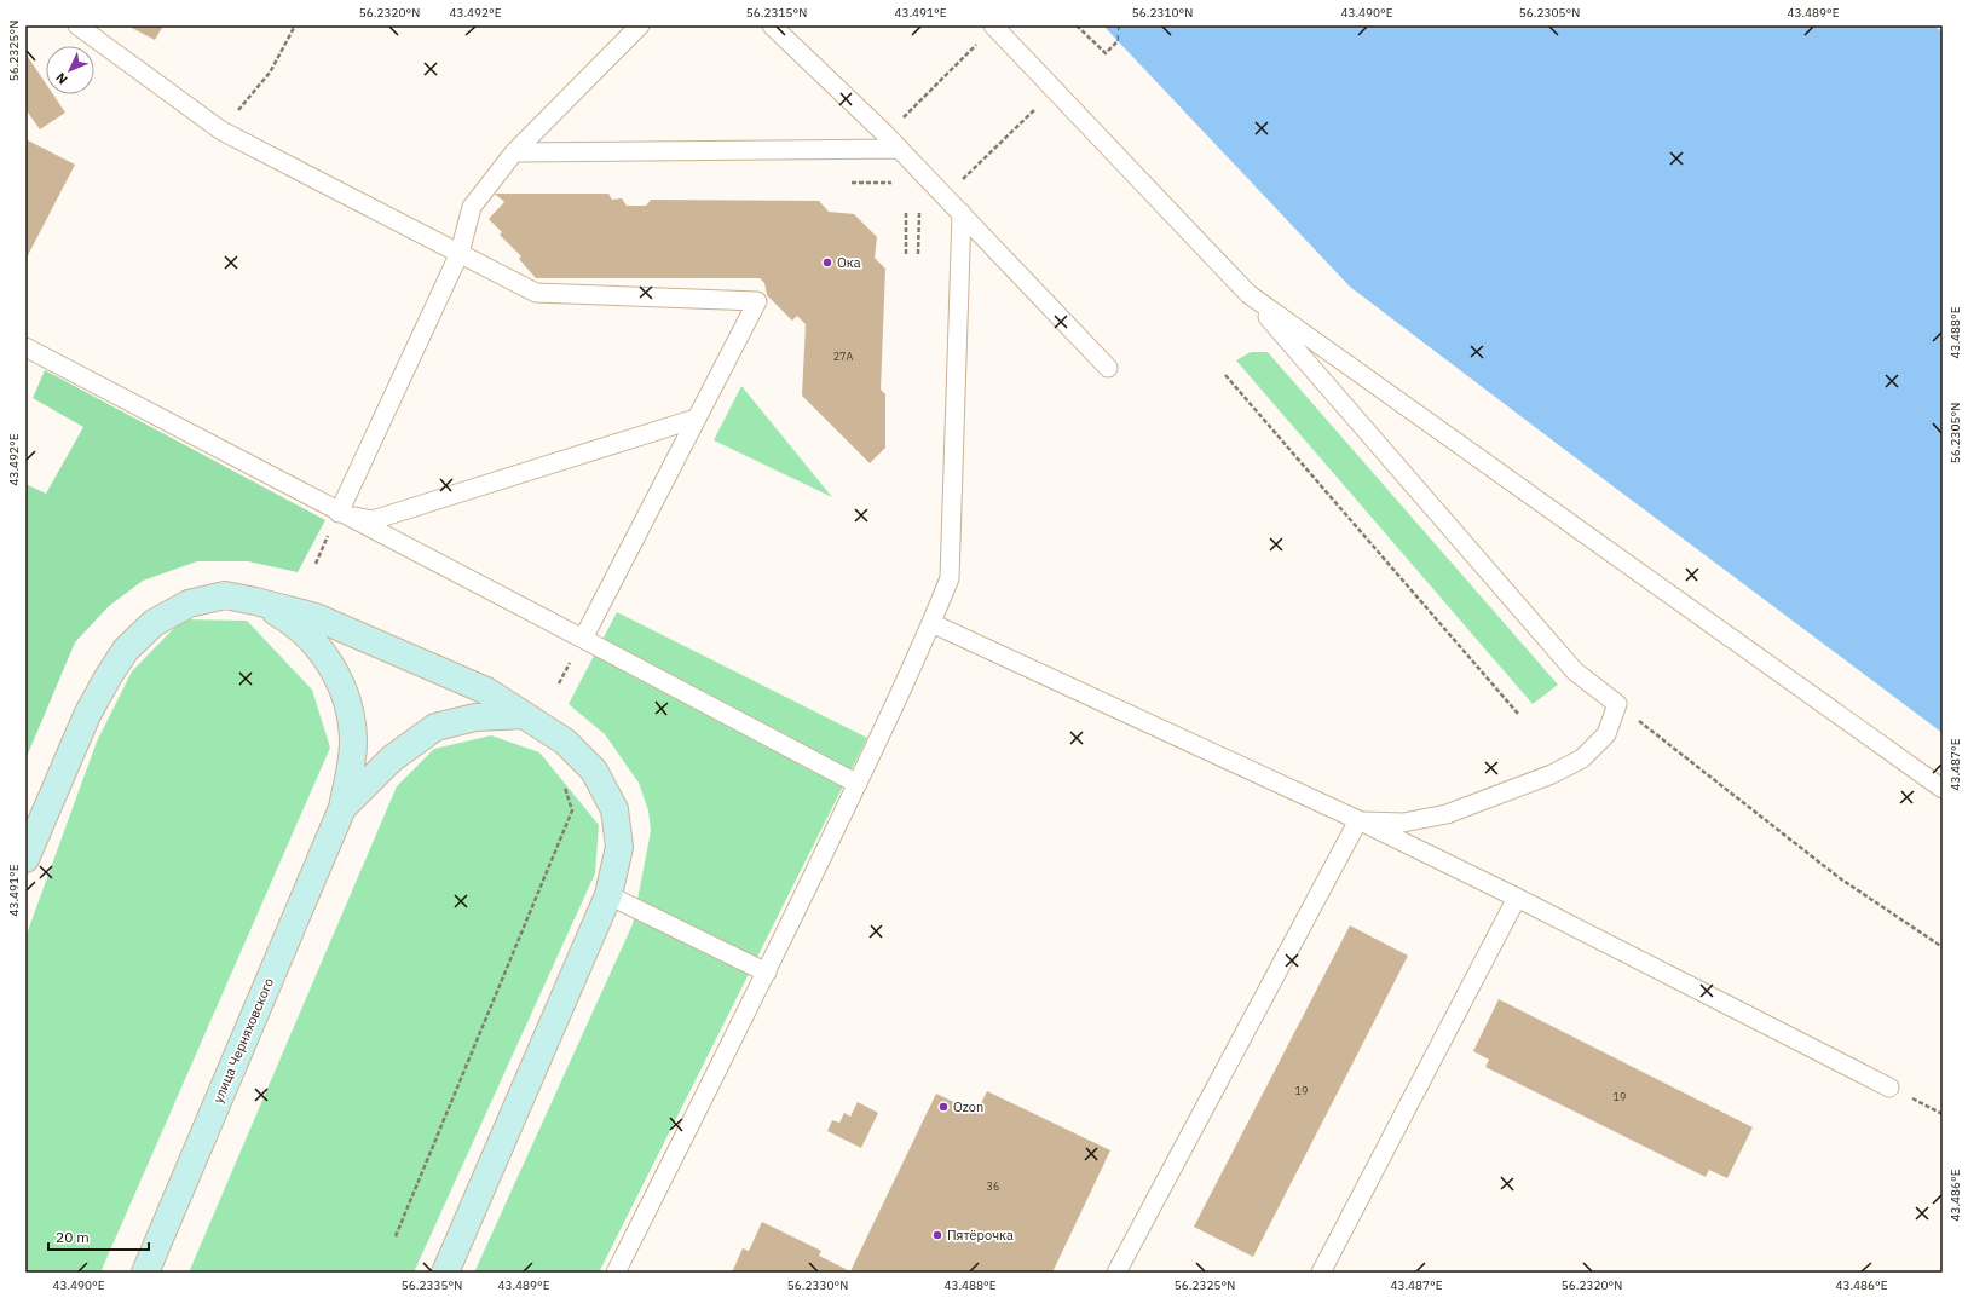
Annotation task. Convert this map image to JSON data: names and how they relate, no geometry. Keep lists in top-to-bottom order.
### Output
{
  "streets": {
    "street": ["улица Черняховского"]
  },
  "places": ["Ока", "Ozon", "Пятёрочка"],
  "house_numbers": [
    "27А",
    "19",
    "19",
    "36"
  ],
  "scale_bar": "20 m",
  "north": "bottom left",
  "coordinates": [
    "56.2320°N",
    "43.492°E",
    "56.2315°N",
    "43.491°E",
    "56.2310°N",
    "43.490°E",
    "56.2305°N",
    "43.489°E",
    "56.2325°N",
    "43.488°E",
    "43.487°E",
    "43.486°E",
    "56.2335°N",
    "56.2330°N"
  ]
}
